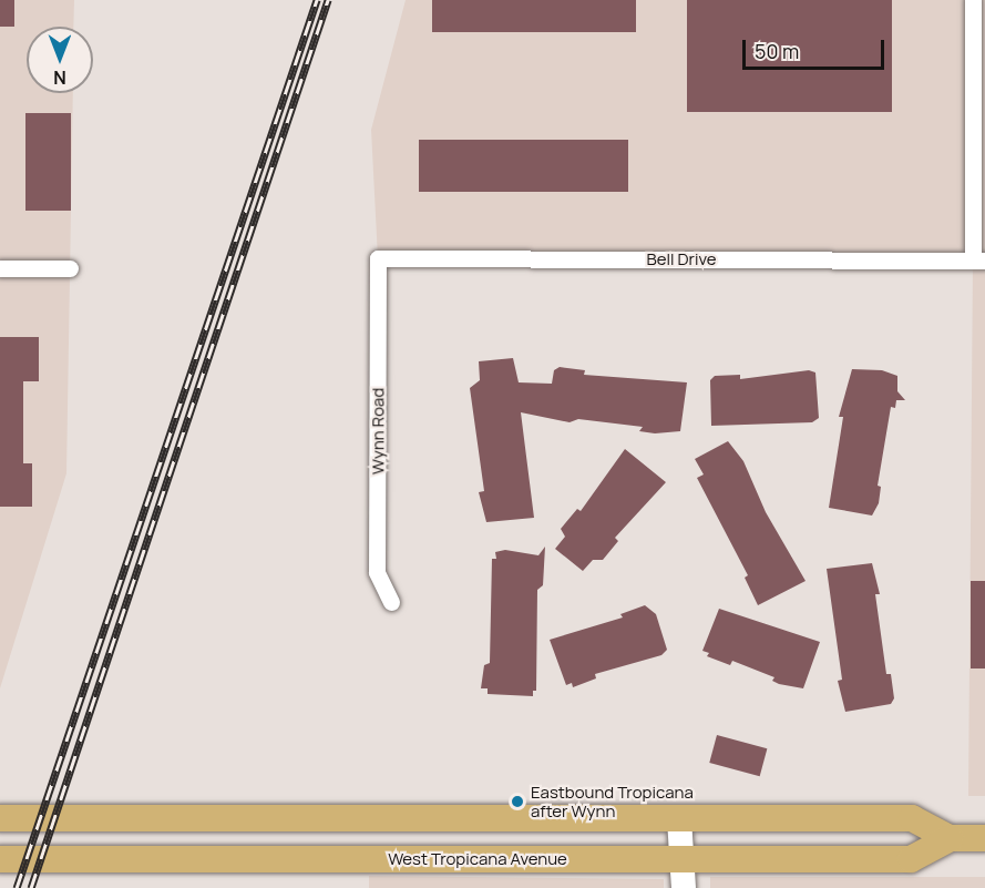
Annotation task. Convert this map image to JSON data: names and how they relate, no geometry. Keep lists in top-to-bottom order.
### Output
{
  "streets": {
    "main road": ["West Tropicana Avenue"],
    "street": ["Bell Drive", "Wynn Road"]
  },
  "crossings": [
    ["Bell Drive", "Wynn Road"]
  ],
  "places": ["Eastbound Tropicana after Wynn"],
  "scale_bar": "50 m",
  "north": "bottom"
}
